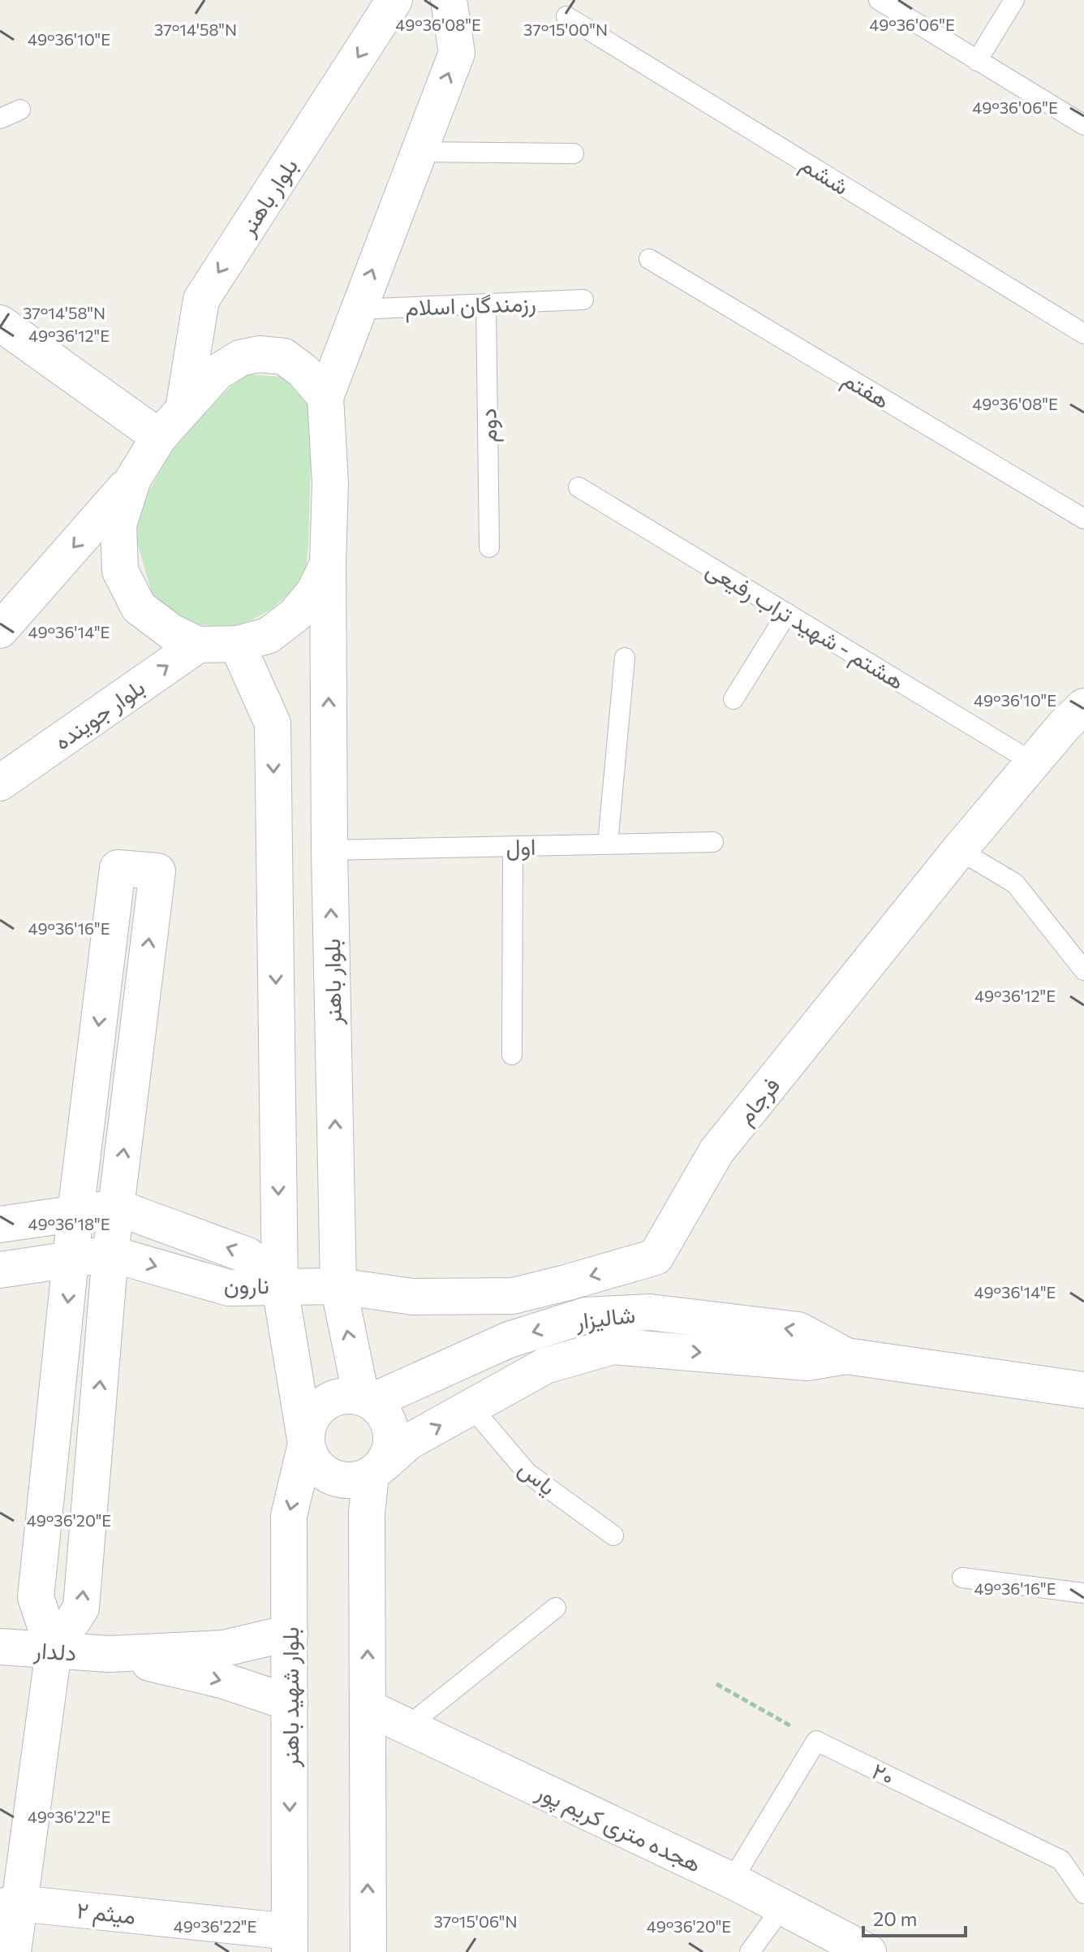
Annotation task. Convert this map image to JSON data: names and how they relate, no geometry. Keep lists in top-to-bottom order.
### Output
{
  "streets": {
    "street": [
      "بلوار باهنر",
      "بلوار جوینده",
      "فرجام",
      "نارون",
      "شالیزار",
      "دلدار",
      "بلوار شهید باهنر",
      "هجده متری کریم پور",
      "میثم ۲"
    ],
    "lane": [
      "ششم",
      "رزمندگان اسلام",
      "هفتم",
      "دوم",
      "هشتم - شهید تراب رفیعی",
      "اول",
      "یاس",
      "۲۰"
    ]
  },
  "crossings": [
    ["بلوار باهنر", "اول"],
    ["بلوار باهنر", "شالیزار"],
    ["بلوار باهنر", "بلوار شهید باهنر"],
    ["رزمندگان اسلام", "دوم"],
    ["هشتم - شهید تراب رفیعی", "فرجام"],
    ["شالیزار", "یاس"],
    ["شالیزار", "بلوار شهید باهنر"],
    ["بلوار شهید باهنر", "میثم ۲"]
  ],
  "scale_bar": "20 m",
  "coordinates": [
    "49°36'08\"E",
    "49°36'06\"E",
    "37°14'58\"N",
    "37°15'00\"N",
    "49°36'10\"E",
    "49°36'12\"E",
    "49°36'14\"E",
    "49°36'16\"E",
    "49°36'18\"E",
    "49°36'20\"E",
    "49°36'22\"E",
    "37°15'06\"N"
  ]
}
